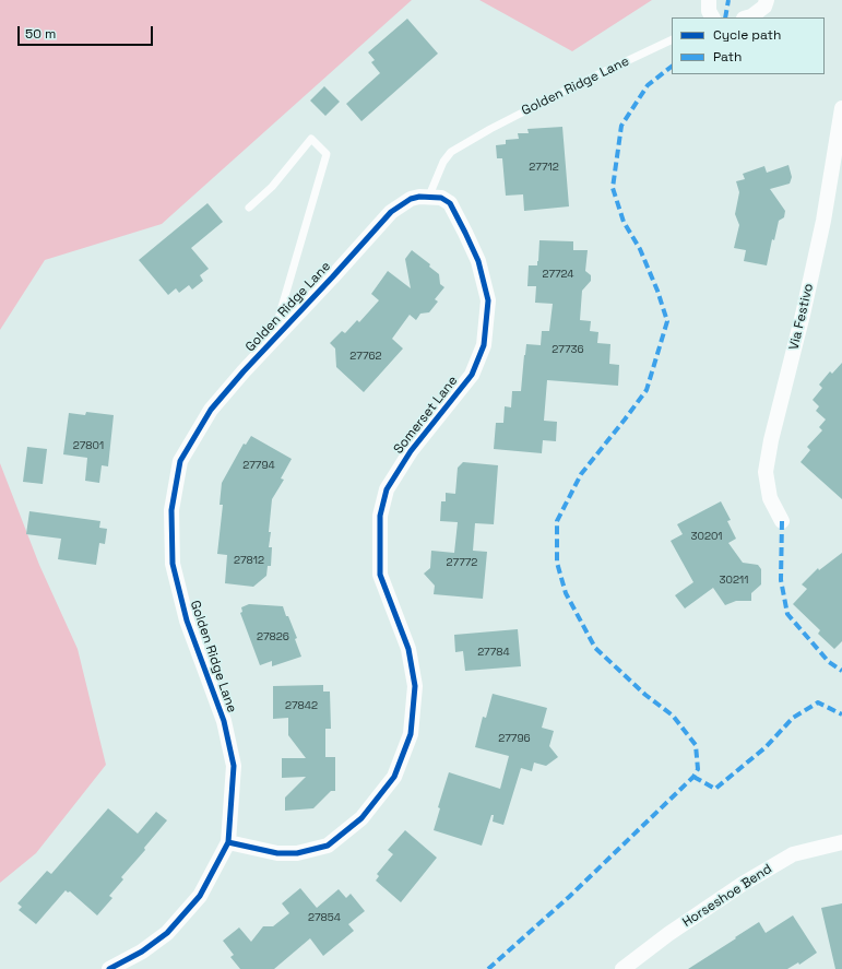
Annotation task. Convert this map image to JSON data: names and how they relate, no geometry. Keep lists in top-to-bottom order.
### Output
{
  "streets": {
    "street": [
      "Golden Ridge Lane",
      "Via Festivo",
      "Somerset Lane",
      "Horseshoe Bend"
    ]
  },
  "crossings": [
    ["Golden Ridge Lane", "Somerset Lane"]
  ],
  "house_numbers": [
    "27712",
    "27724",
    "27736",
    "27762",
    "27801",
    "27794",
    "30201",
    "27812",
    "27772",
    "30211",
    "27826",
    "27784",
    "27842",
    "27796",
    "27854"
  ],
  "legend": ["Cycle path", "Path"],
  "scale_bar": "50 m"
}
